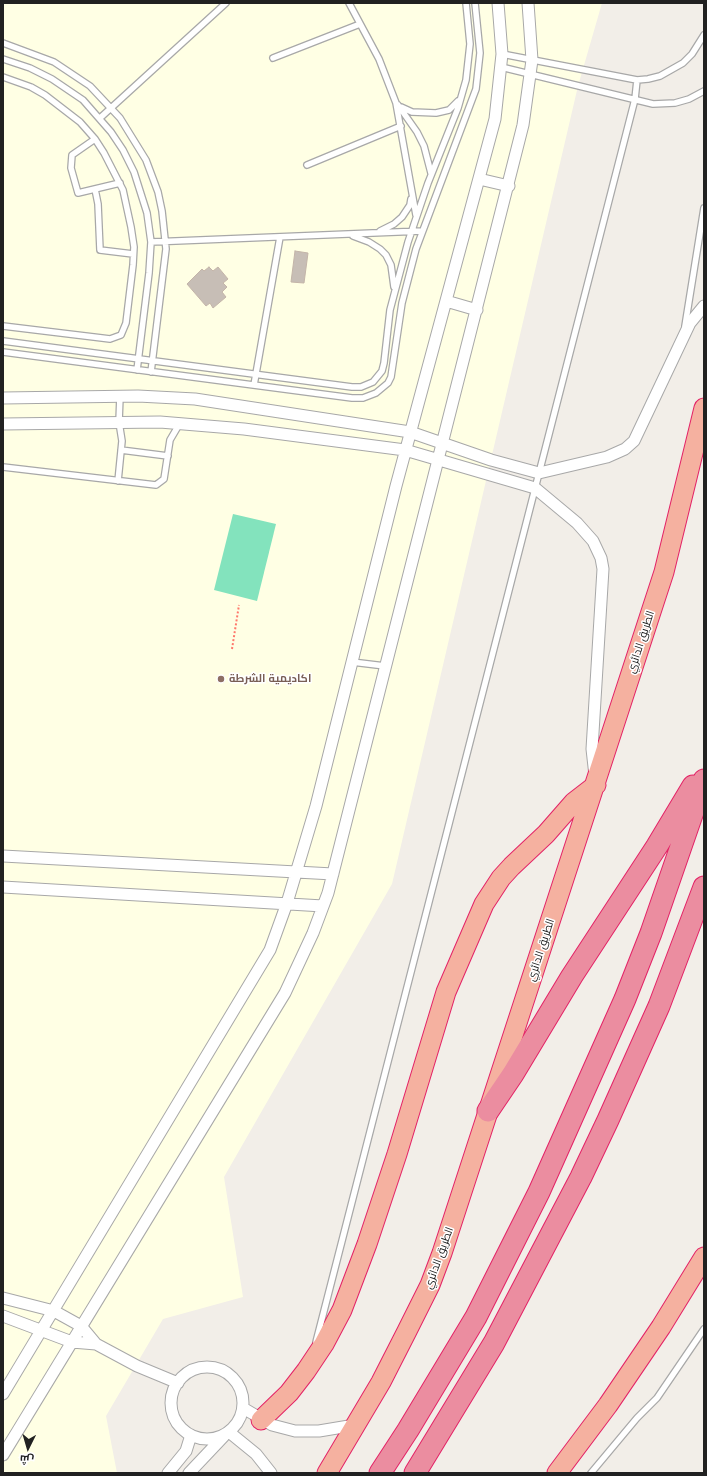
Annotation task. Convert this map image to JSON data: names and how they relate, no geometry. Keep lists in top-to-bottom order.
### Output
{
  "streets": {
    "highway": ["الطريق الدائري"]
  },
  "places": ["اكاديمية الشرطة"],
  "north": "bottom"
}
